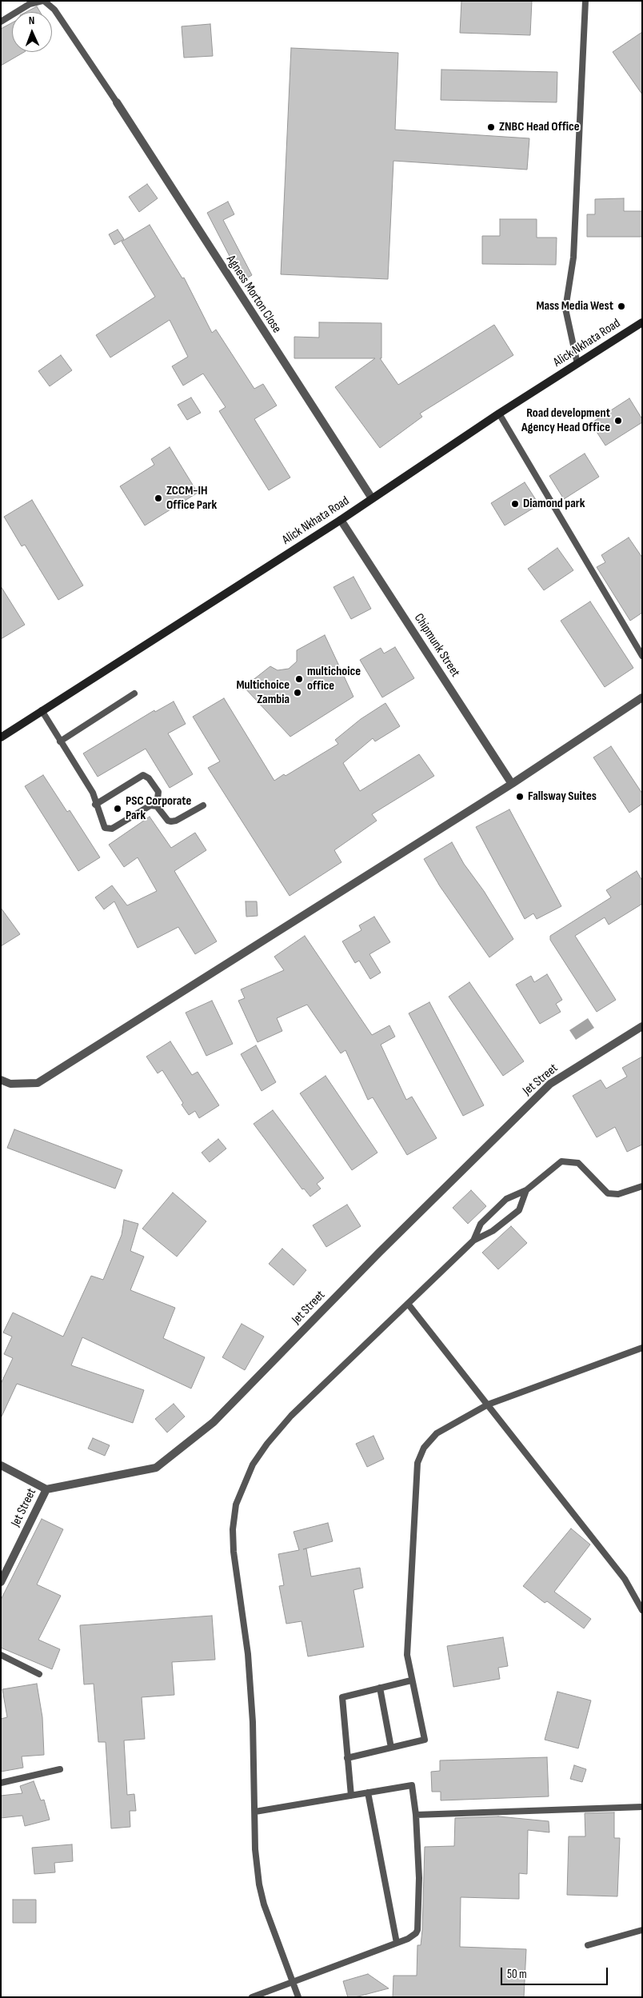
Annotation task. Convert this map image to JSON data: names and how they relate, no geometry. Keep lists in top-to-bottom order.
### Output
{
  "streets": {
    "main road": ["Alick Nkhata Road"],
    "street": ["Agness Morton Close", "Chipmunk Street", "Jet Street"]
  },
  "crossings": [
    ["Agness Morton Close", "Alick Nkhata Road"],
    ["Alick Nkhata Road", "Chipmunk Street"]
  ],
  "places": [
    "ZNBC Head Office",
    "Mass Media West",
    "Road development Agency Head Office",
    "ZCCM-IH Office Park",
    "Diamond park",
    "multichoice office",
    "Multichoice Zambia",
    "Fallsway Suites",
    "PSC Corporate Park"
  ],
  "scale_bar": "50 m",
  "north": "top"
}
